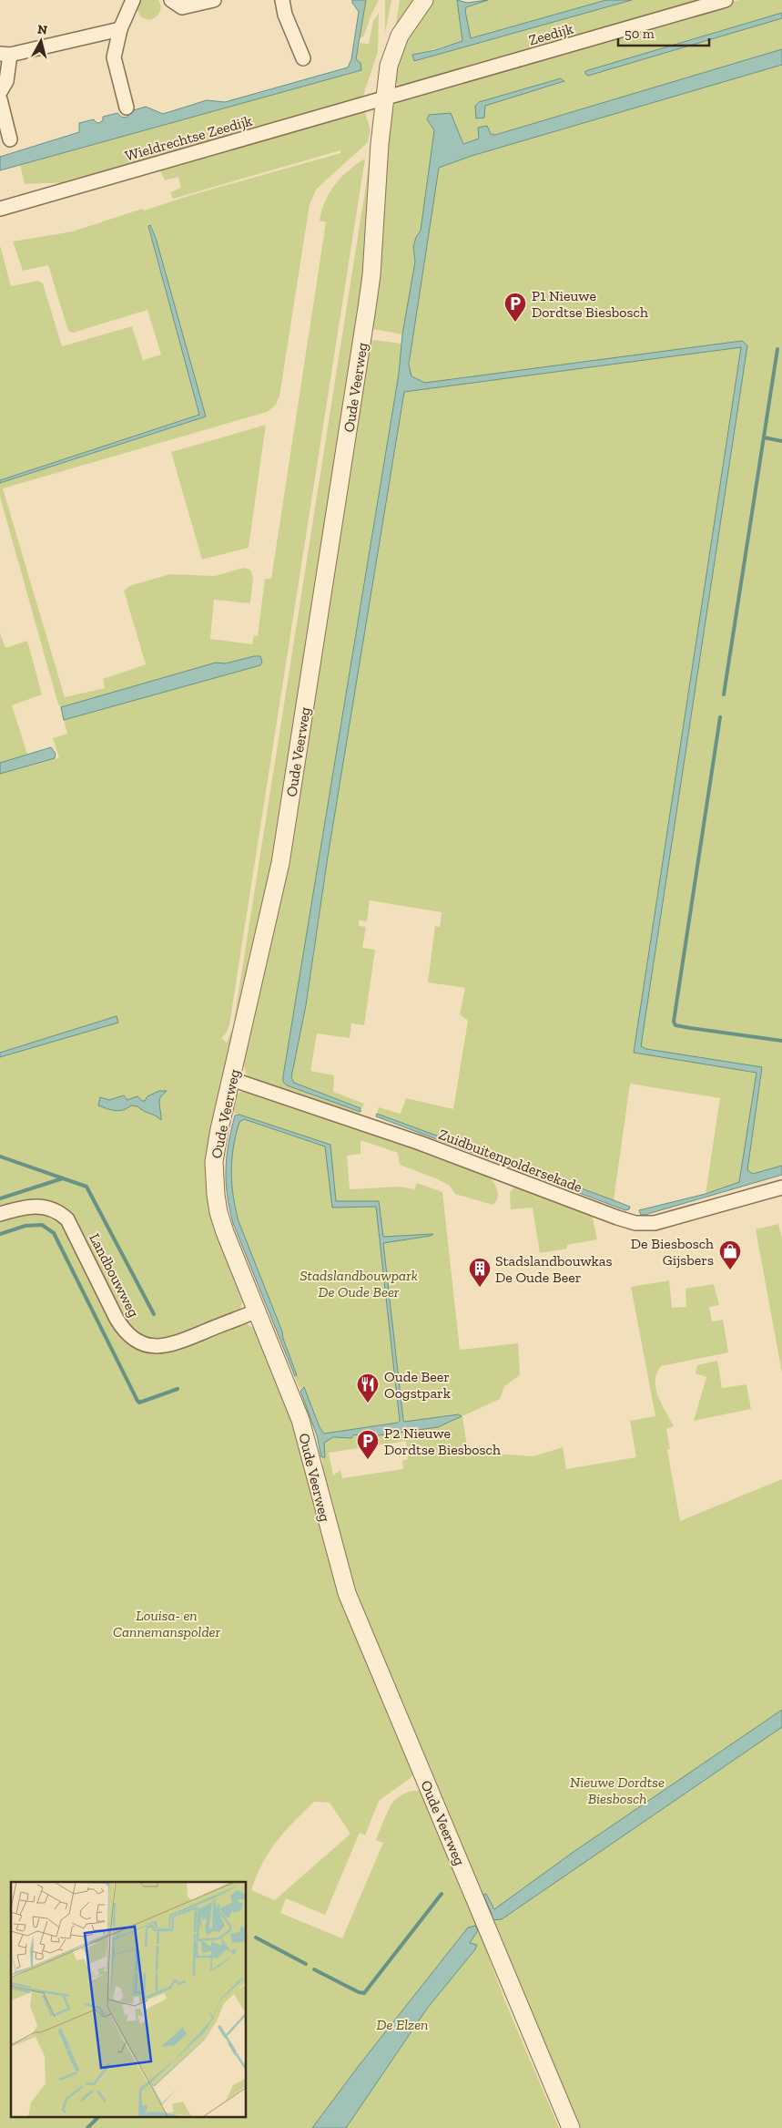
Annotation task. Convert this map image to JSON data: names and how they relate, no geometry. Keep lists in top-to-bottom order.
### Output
{
  "streets": {
    "street": [
      "Zeedijk",
      "Wieldrechtse Zeedijk",
      "Oude Veerweg",
      "Zuidbuitenpoldersekade",
      "Landbouwweg"
    ]
  },
  "crossings": [
    ["Zeedijk", "Wieldrechtse Zeedijk"],
    ["Zeedijk", "Oude Veerweg"],
    ["Wieldrechtse Zeedijk", "Oude Veerweg"],
    ["Oude Veerweg", "Zuidbuitenpoldersekade"],
    ["Oude Veerweg", "Landbouwweg"]
  ],
  "parks": [
    "Stadslandbouwpark De Oude Beer",
    "Louisa- en Cannemanspolder",
    "Nieuwe Dordtse Biesbosch",
    "De Elzen"
  ],
  "places": {
    "parking": ["P1 Nieuwe Dordtse Biesbosch", "P2 Nieuwe Dordtse Biesbosch"],
    "shop": ["De Biesbosch Gijsbers"],
    "building": ["Stadslandbouwkas De Oude Beer"],
    "restaurant": ["Oude Beer Oogstpark"]
  },
  "scale_bar": "50 m",
  "north": "top"
}
